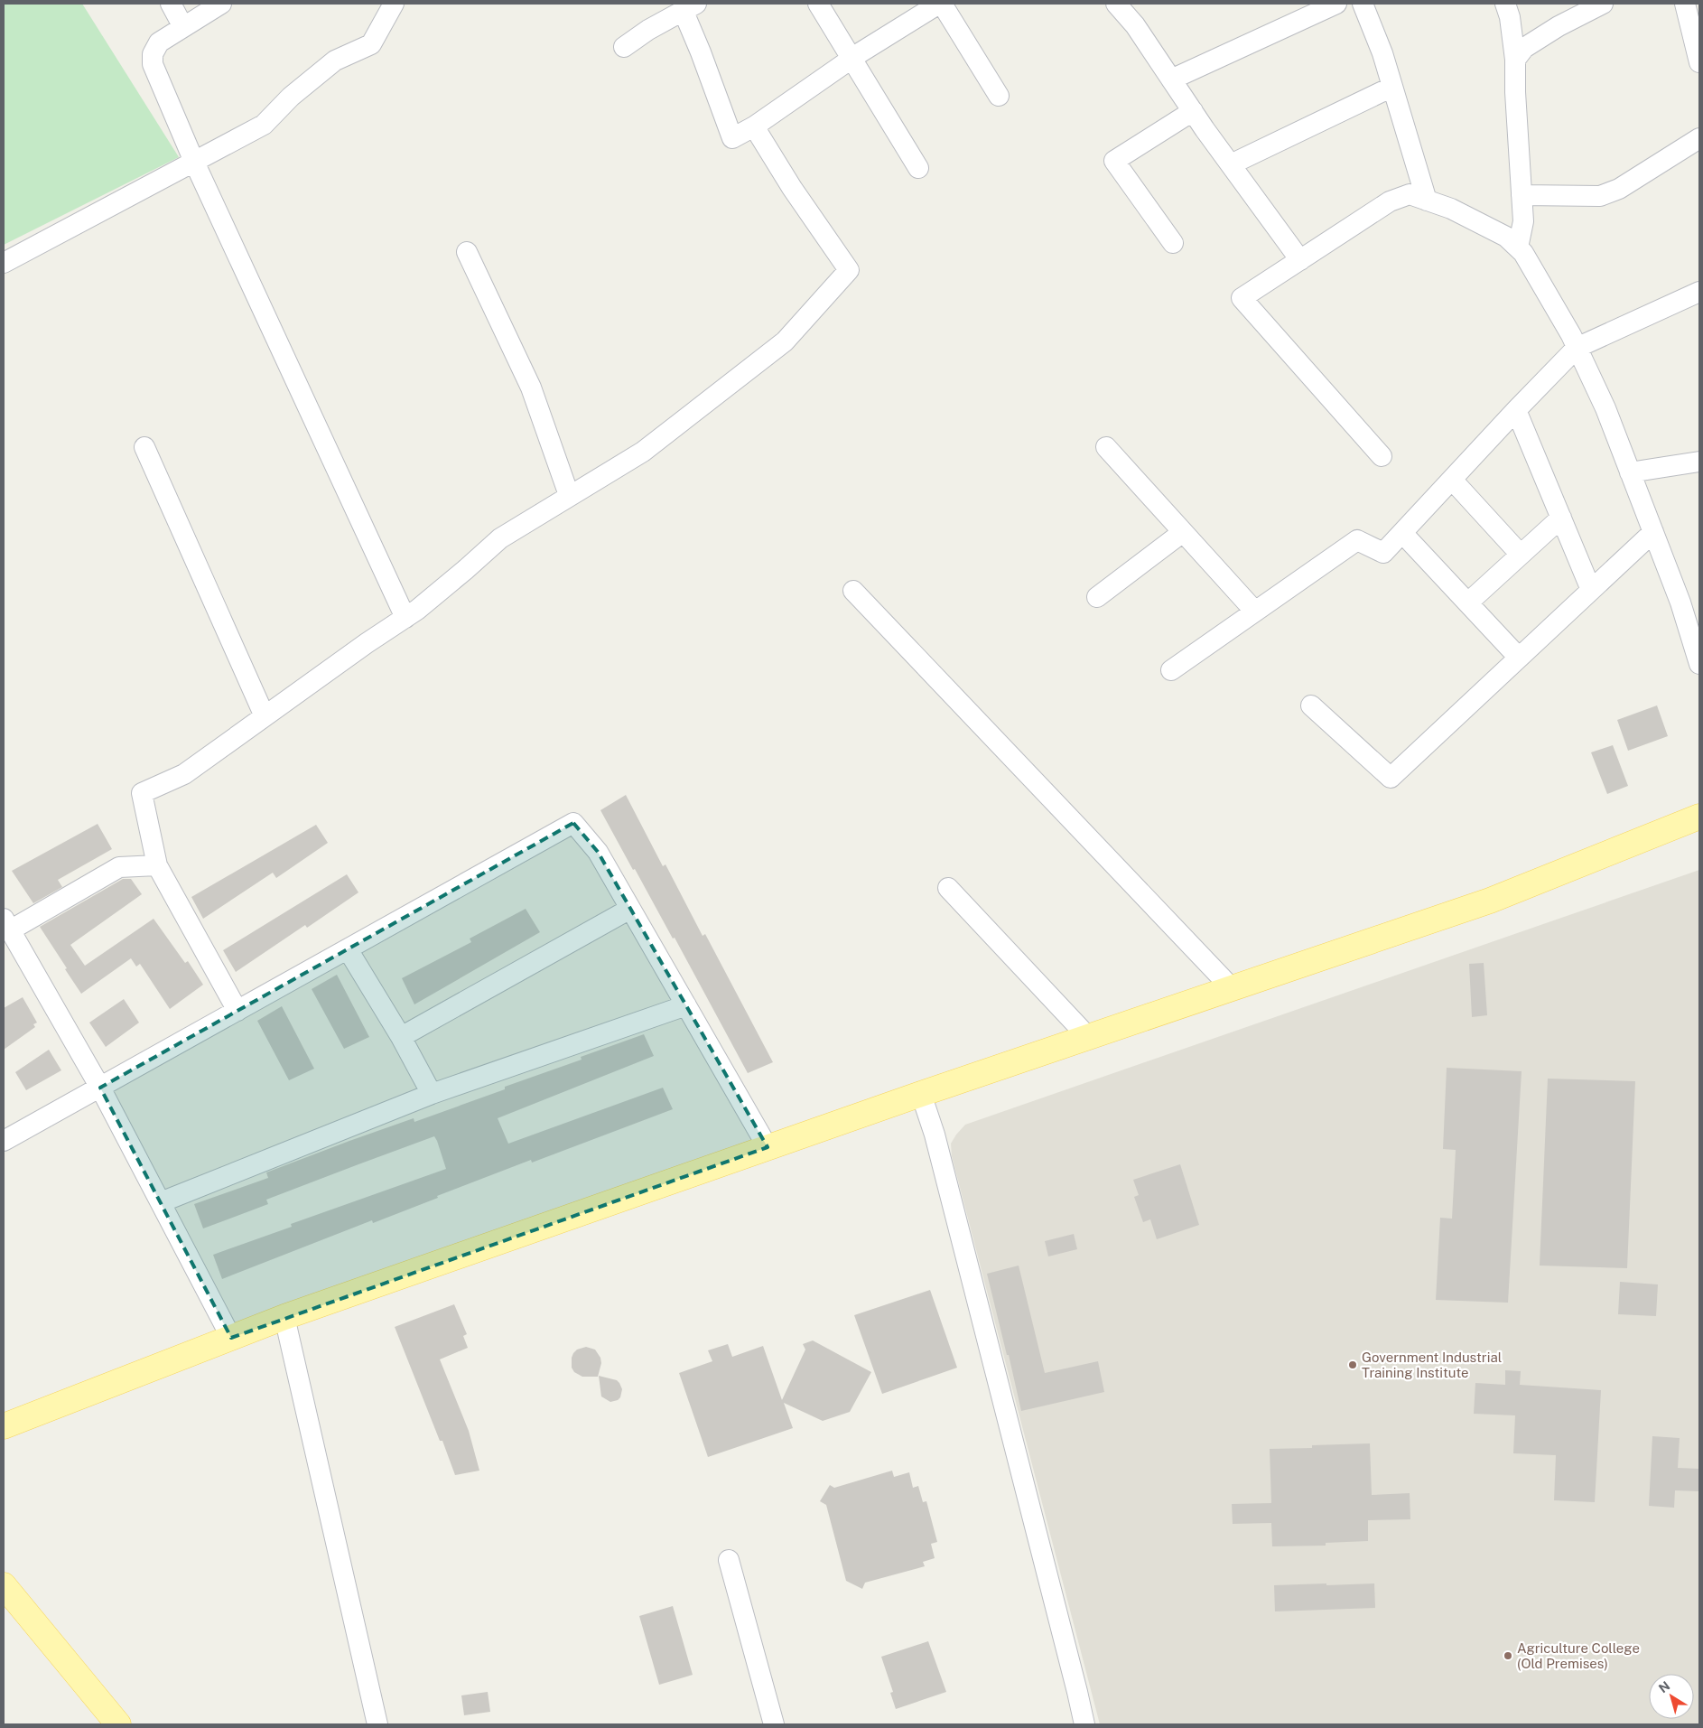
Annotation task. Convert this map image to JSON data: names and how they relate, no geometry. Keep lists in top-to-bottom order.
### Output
{
  "places": ["Government Industrial Training Institute", "Agriculture College (Old Premises)"],
  "north": "top left"
}
